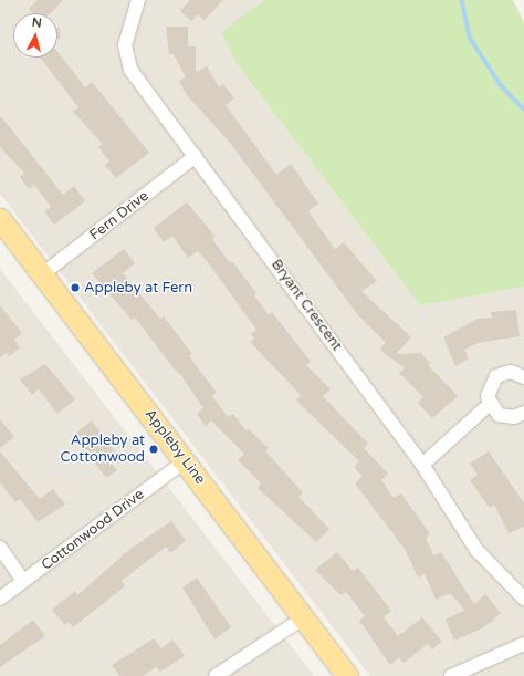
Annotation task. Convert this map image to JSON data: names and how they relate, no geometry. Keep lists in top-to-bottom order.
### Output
{
  "streets": {
    "main road": ["Appleby Line"],
    "street": ["Fern Drive", "Bryant Crescent", "Cottonwood Drive"]
  },
  "crossings": [
    ["Fern Drive", "Bryant Crescent"],
    ["Fern Drive", "Appleby Line"],
    ["Appleby Line", "Cottonwood Drive"]
  ],
  "places": ["Appleby at Fern", "Appleby at Cottonwood"],
  "north": "top"
}
